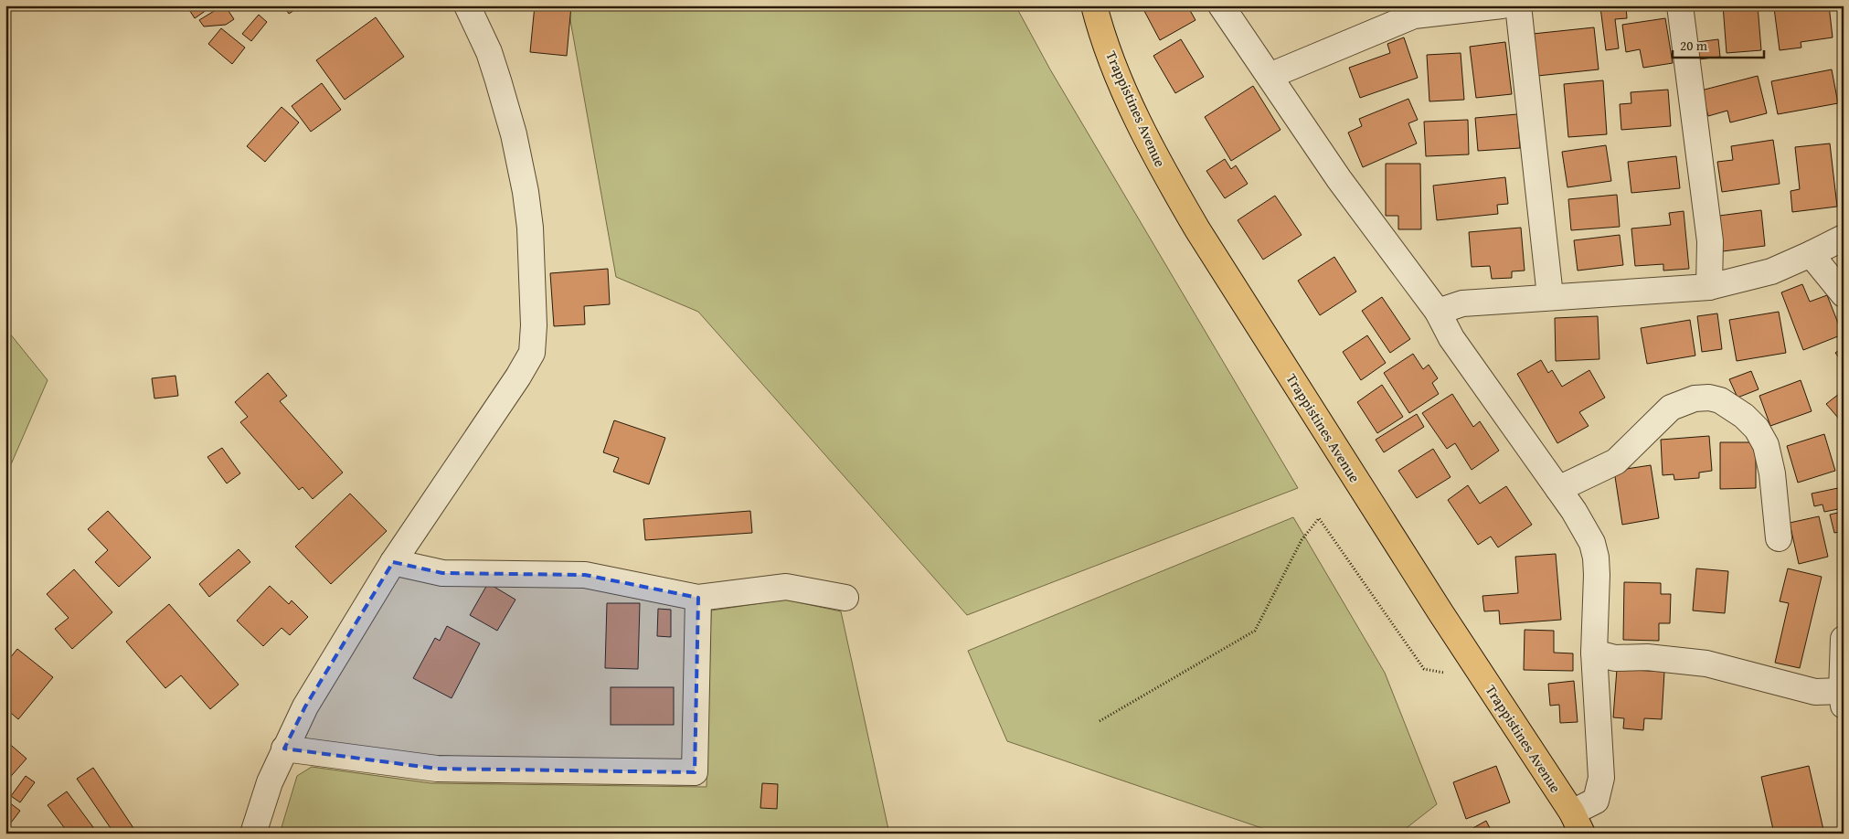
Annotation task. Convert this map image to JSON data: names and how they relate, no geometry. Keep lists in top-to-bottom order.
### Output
{
  "streets": {
    "main road": ["Trappistines Avenue"]
  },
  "scale_bar": "20 m"
}
